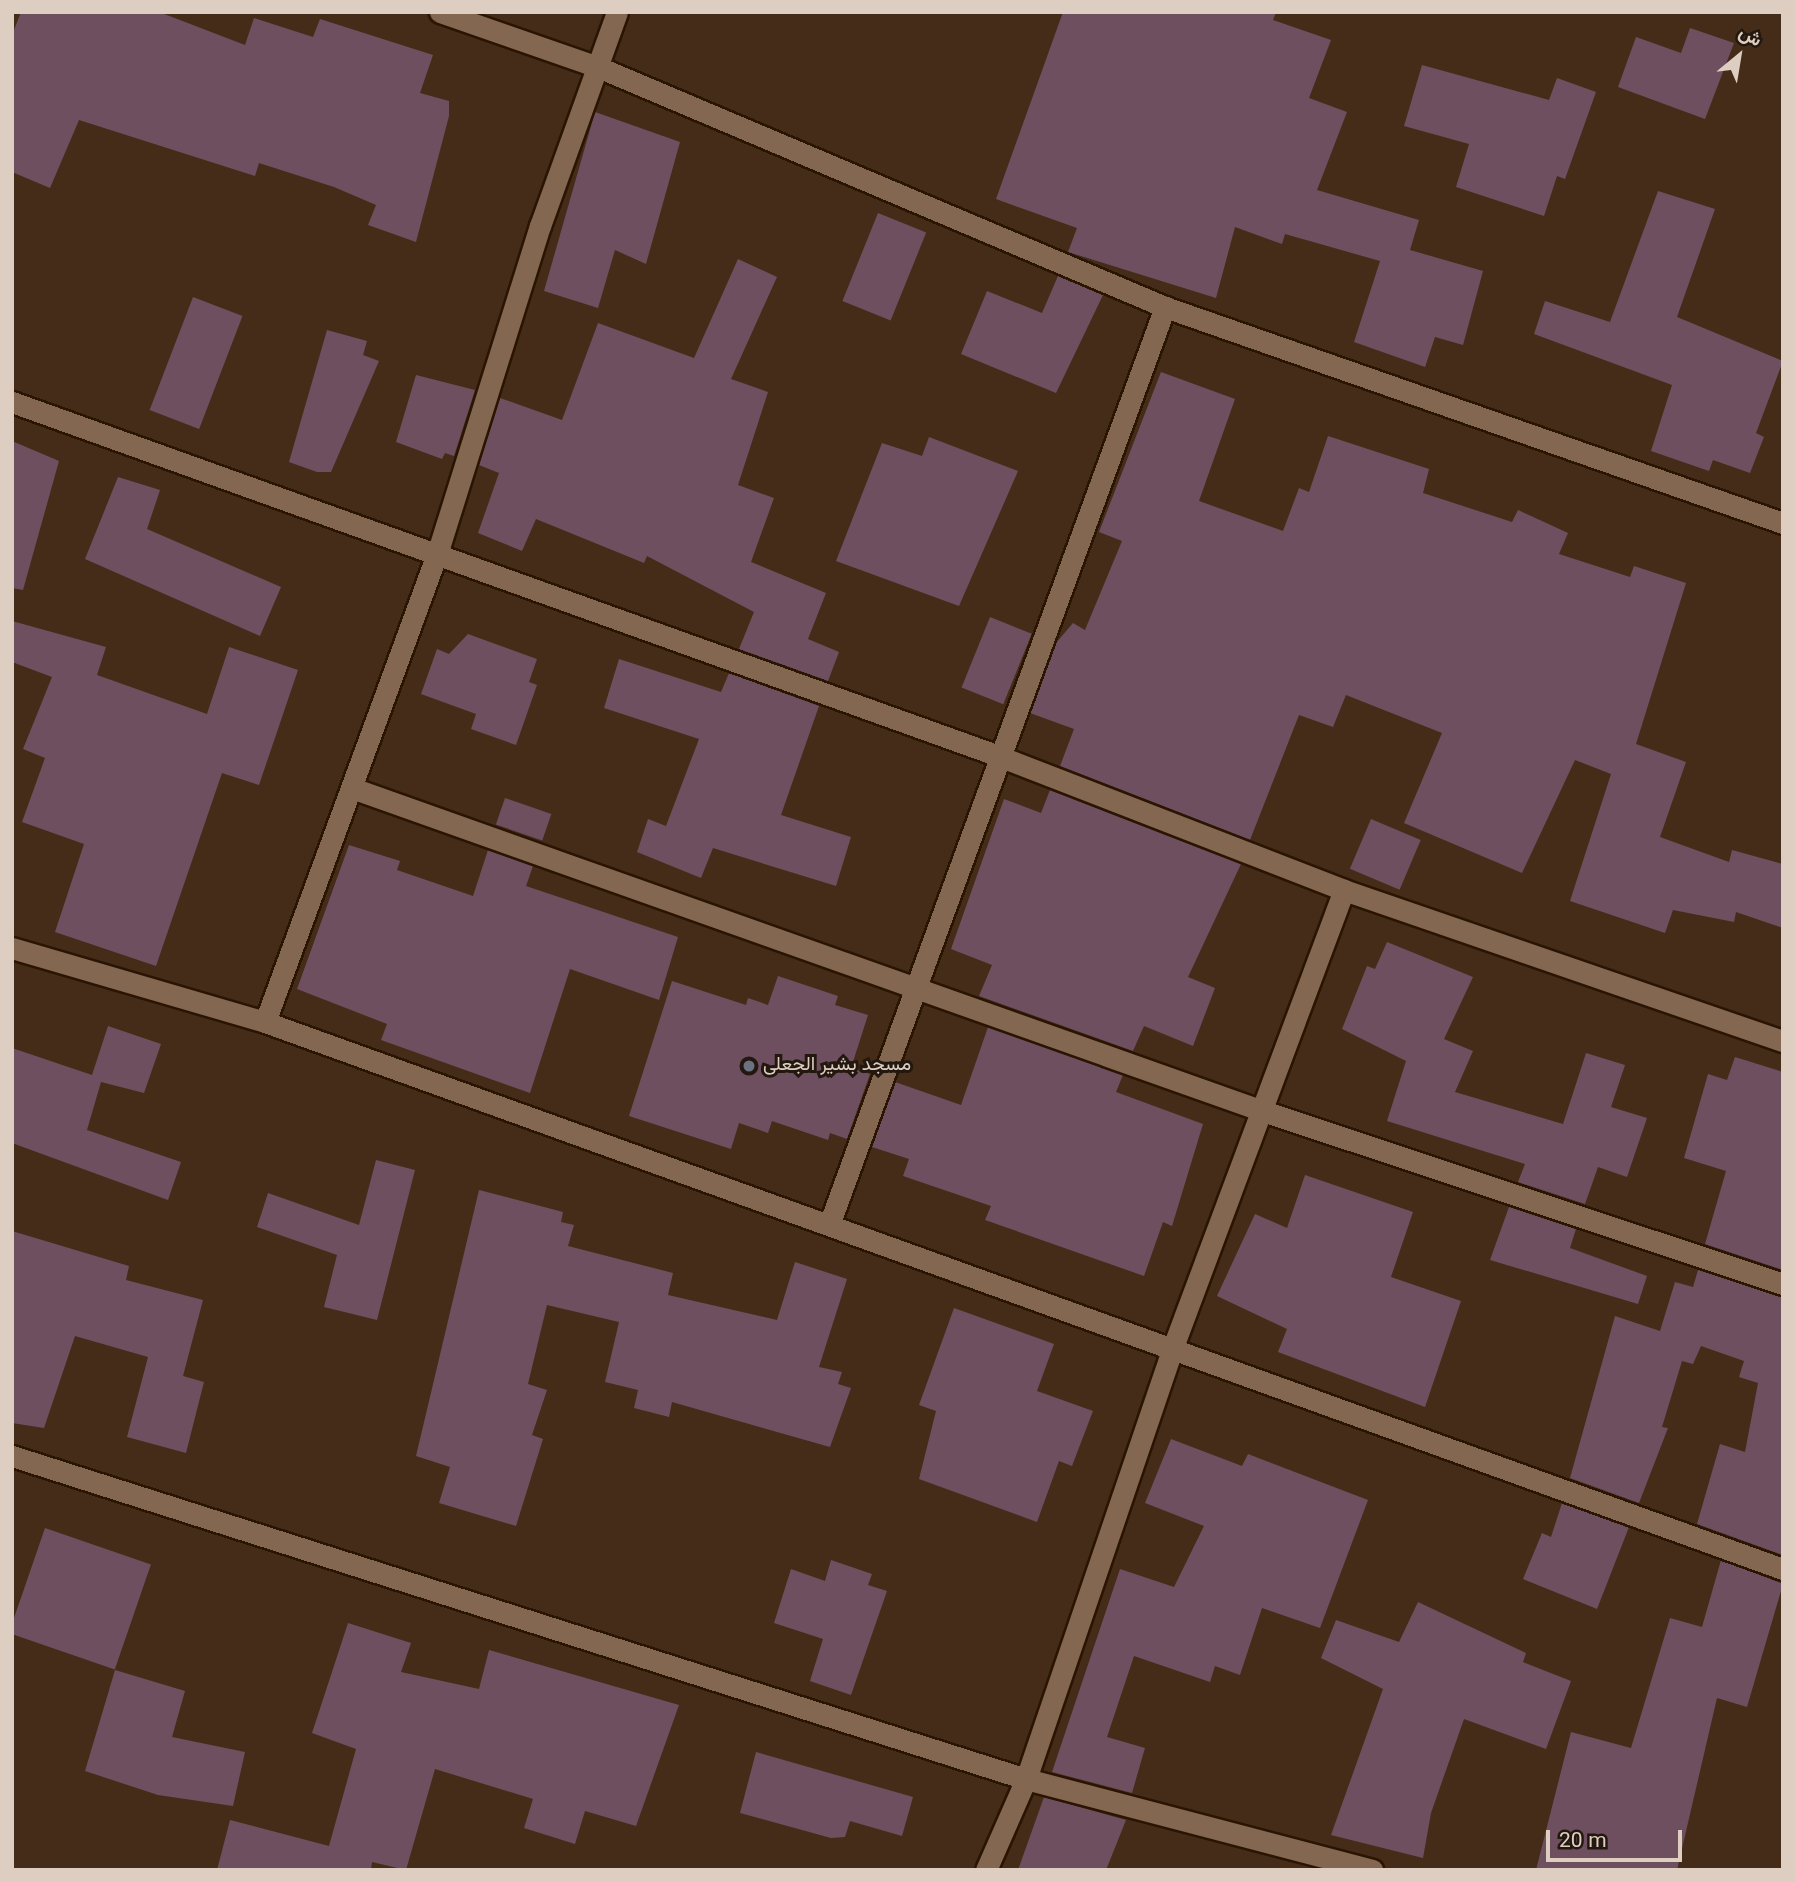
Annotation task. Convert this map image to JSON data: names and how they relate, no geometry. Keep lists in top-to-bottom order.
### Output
{
  "places": ["مسجد بشير الجعلى"],
  "scale_bar": "20 m",
  "north": "top right"
}
